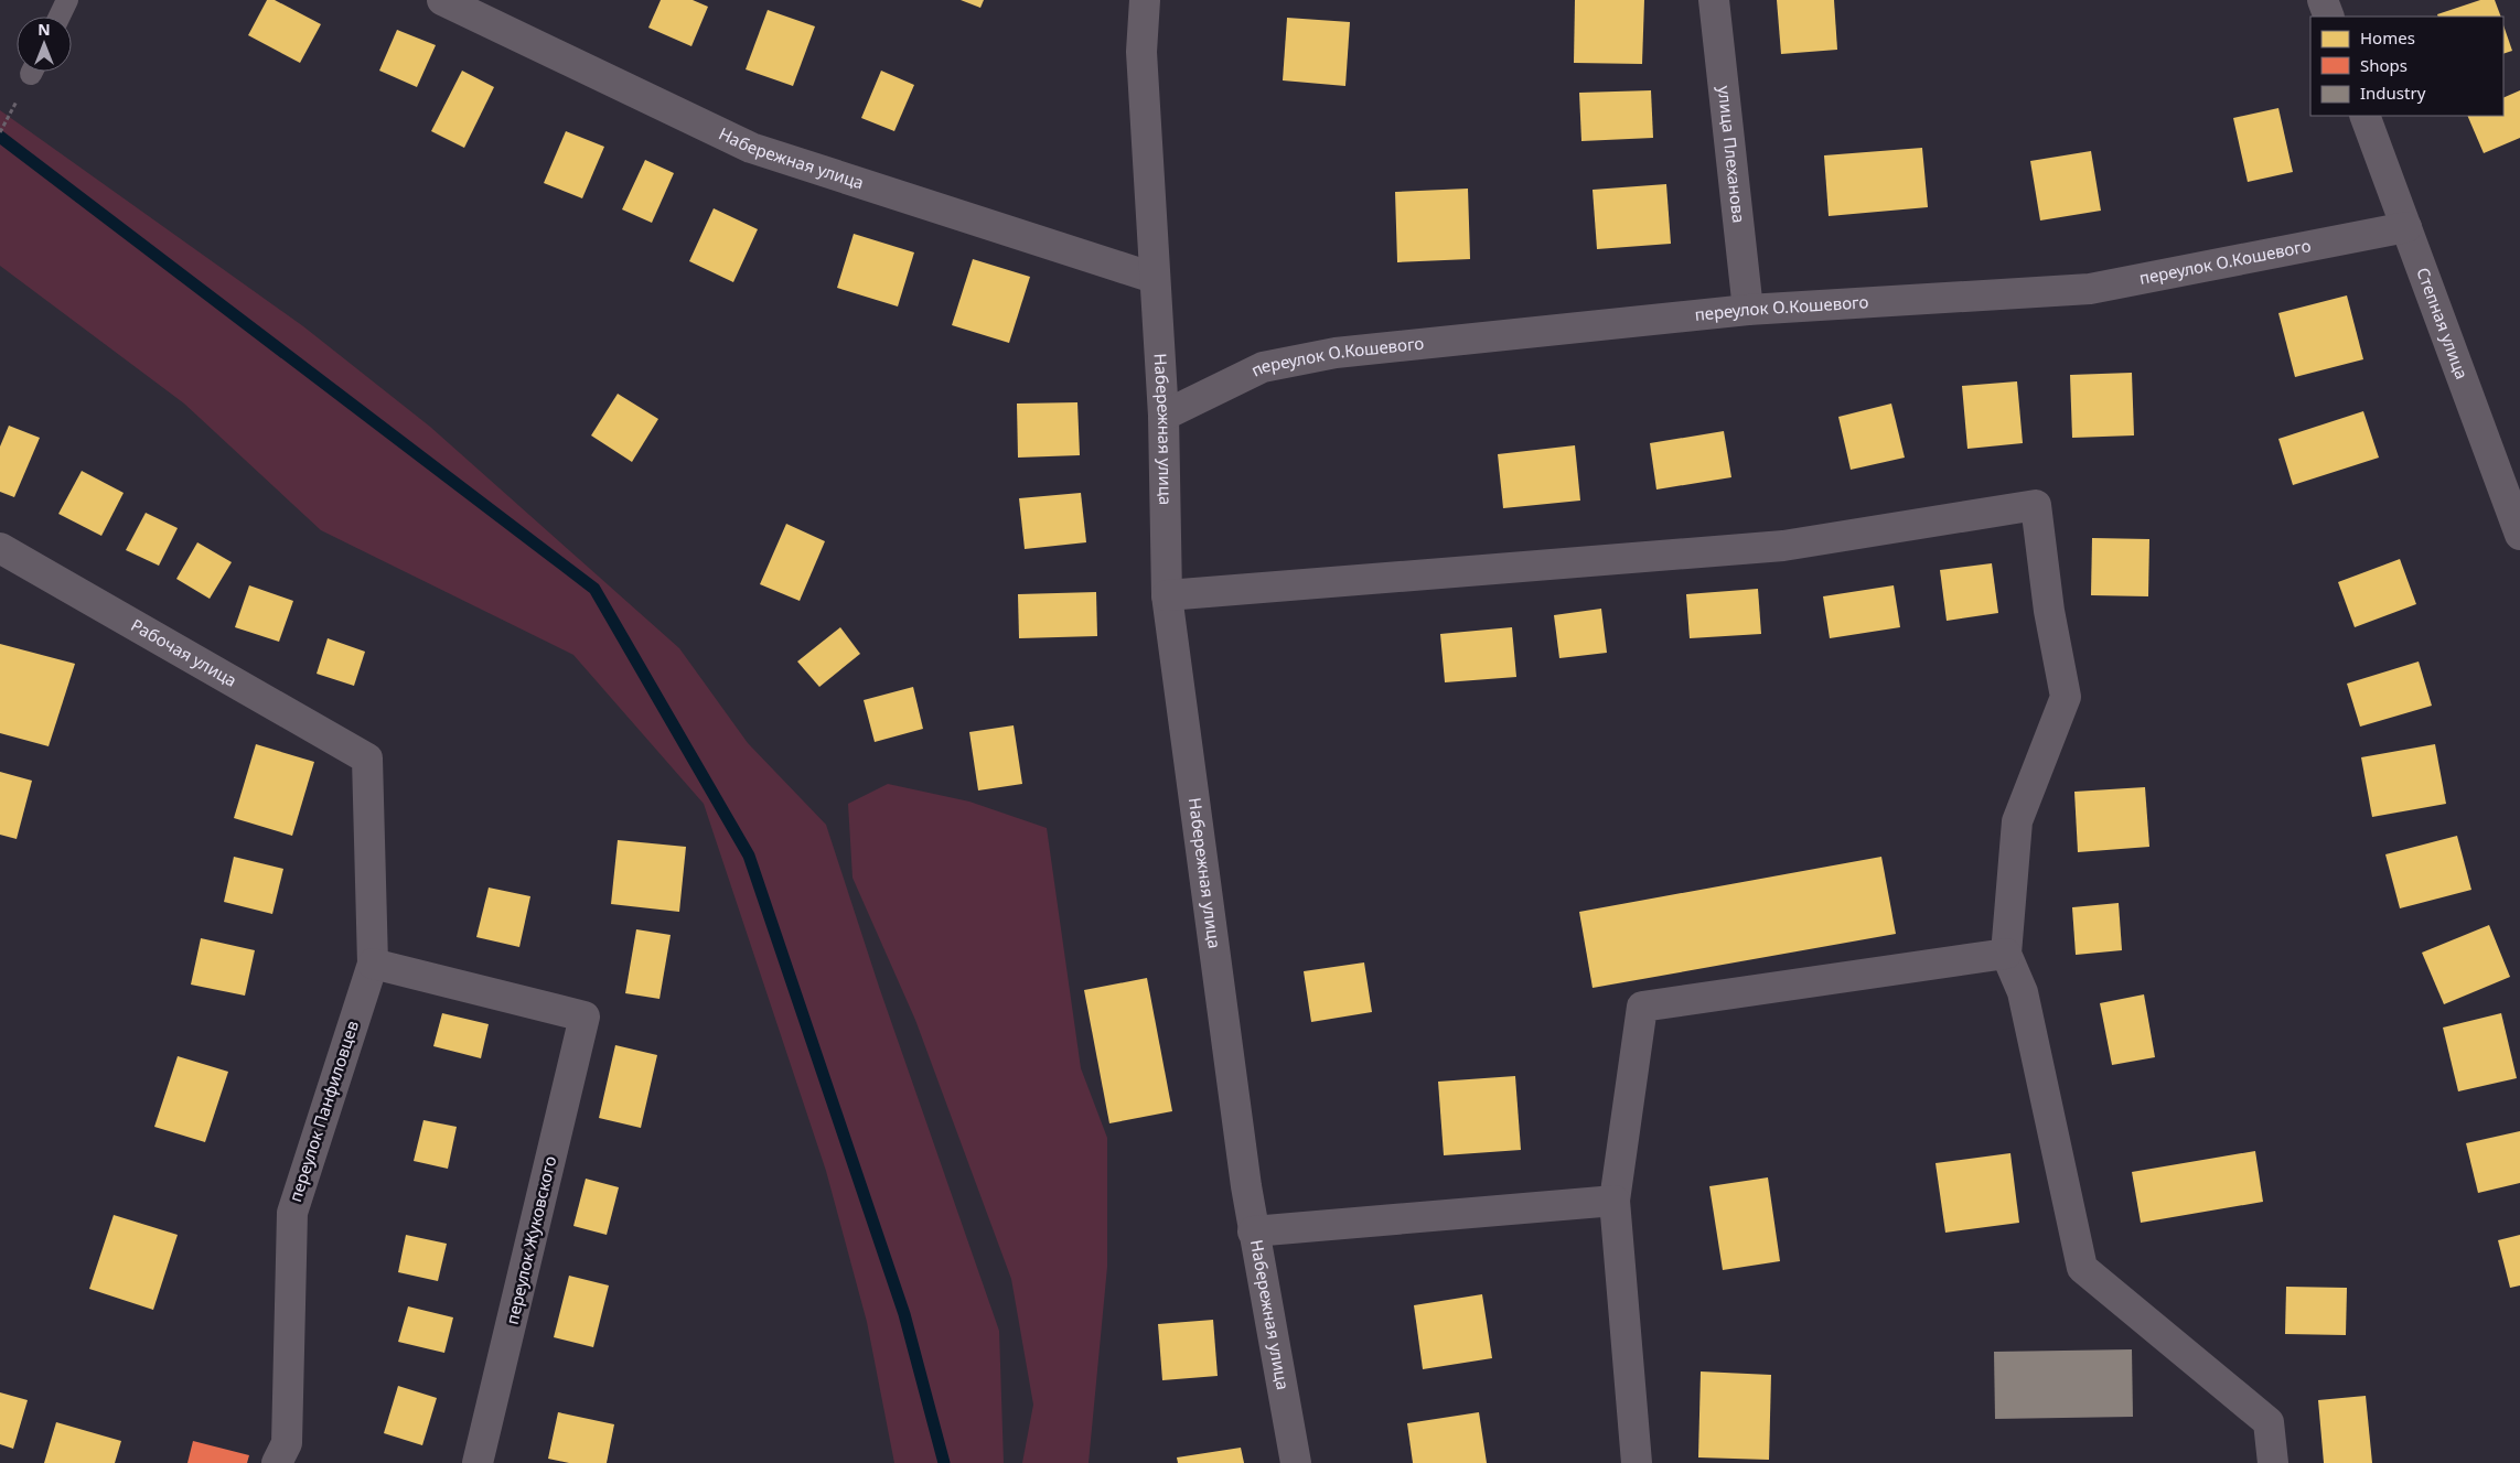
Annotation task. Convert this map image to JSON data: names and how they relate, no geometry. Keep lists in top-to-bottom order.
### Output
{
  "streets": {
    "street": [
      "улица Плеханова",
      "Набережная улица",
      "переулок О.Кошевого",
      "Степная улица",
      "Рабочая улица",
      "переулок Панфиловцев",
      "переулок Жуковского"
    ]
  },
  "crossings": [
    ["улица Плеханова", "переулок О.Кошевого"],
    ["Набережная улица", "переулок О.Кошевого"],
    ["переулок О.Кошевого", "Степная улица"],
    ["Рабочая улица", "переулок Панфиловцев"],
    ["переулок Панфиловцев", "переулок Жуковского"]
  ],
  "legend": ["Homes", "Shops", "Industry"],
  "north": "top"
}
